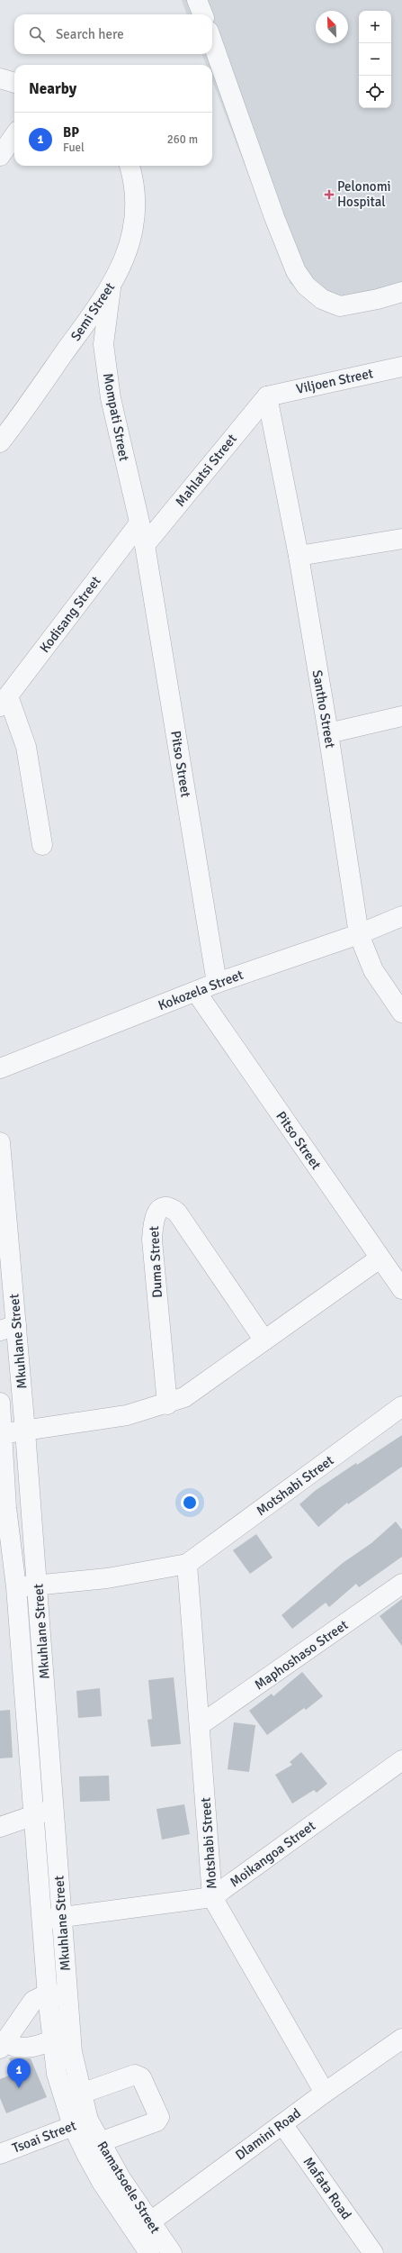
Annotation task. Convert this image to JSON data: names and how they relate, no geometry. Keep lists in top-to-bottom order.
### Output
{
  "streets": {
    "street": [
      "Semi Street",
      "Viljoen Street",
      "Mompati Street",
      "Mahlatsi Street",
      "Kodisang Street",
      "Santho Street",
      "Pitso Street",
      "Kokozela Street",
      "Duma Street",
      "Mkuhlane Street",
      "Motshabi Street",
      "Maphoshaso Street",
      "Moikangoa Street",
      "Dlamini Road",
      "Tsoai Street",
      "Ramatsoele Street",
      "Mafata Road"
    ]
  },
  "crossings": [
    ["Semi Street", "Mompati Street"],
    ["Viljoen Street", "Mahlatsi Street"],
    ["Viljoen Street", "Santho Street"],
    ["Mompati Street", "Mahlatsi Street"],
    ["Mompati Street", "Kodisang Street"],
    ["Mompati Street", "Pitso Street"],
    ["Mahlatsi Street", "Santho Street"],
    ["Mahlatsi Street", "Pitso Street"],
    ["Santho Street", "Kokozela Street"],
    ["Pitso Street", "Kokozela Street"],
    ["Mkuhlane Street", "Motshabi Street"],
    ["Mkuhlane Street", "Moikangoa Street"],
    ["Mkuhlane Street", "Tsoai Street"],
    ["Mkuhlane Street", "Ramatsoele Street"],
    ["Motshabi Street", "Maphoshaso Street"],
    ["Motshabi Street", "Moikangoa Street"],
    ["Motshabi Street", "Dlamini Road"],
    ["Dlamini Road", "Ramatsoele Street"],
    ["Dlamini Road", "Mafata Road"],
    ["Tsoai Street", "Ramatsoele Street"]
  ],
  "places": {
    "health": ["Pelonomi Hospital"]
  },
  "north": "top left",
  "page": {
    "map_buttons": ["+", "−"],
    "search": "Search here",
    "heading": "Nearby",
    "list": [
      {
        "mark": "1",
        "name": "BP",
        "note": "Fuel",
        "value": "260 m"
      }
    ],
    "pins": "1"
  }
}
